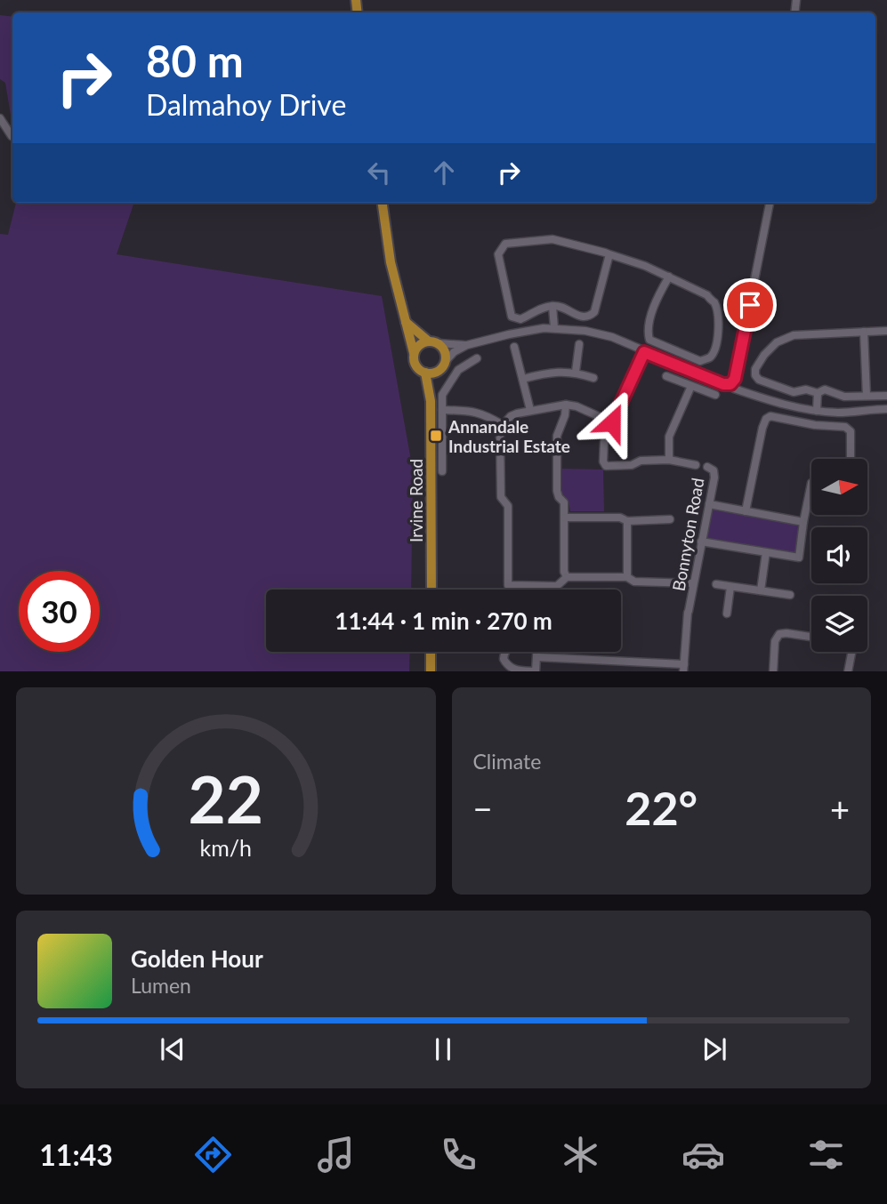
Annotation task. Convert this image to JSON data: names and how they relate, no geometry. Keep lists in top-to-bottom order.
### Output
{
  "streets": {
    "main road": ["Irvine Road"],
    "street": ["Bonnyton Road"]
  },
  "places": {
    "transit": ["Annandale Industrial Estate"]
  },
  "north": "right",
  "page": {
    "turn": ["80 m", "Dalmahoy Drive"],
    "limit": "30",
    "trip": "11:44 · 1 min · 270 m",
    "tile": "Climate",
    "heat": ["−", "22°", "+"],
    "song": ["Golden Hour", "Lumen"],
    "tabs": "11:43",
    "gauge": ["22", "km/h"]
  }
}
